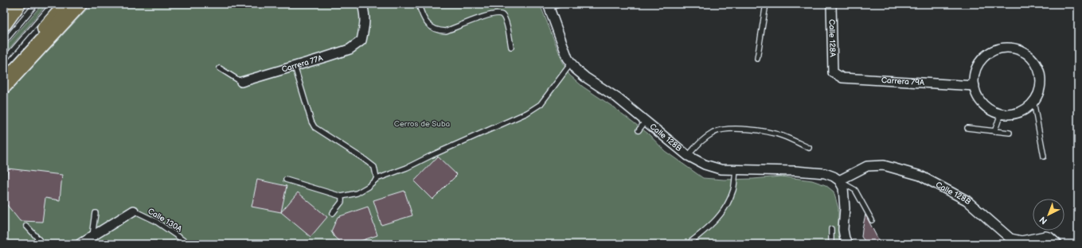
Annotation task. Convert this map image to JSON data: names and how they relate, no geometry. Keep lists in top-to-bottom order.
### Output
{
  "streets": {
    "street": [
      "Calle 128A",
      "Carrera 77A",
      "Carrera 79A",
      "Calle 128B"
    ],
    "lane": ["Calle 130A"]
  },
  "crossings": [
    ["Calle 128A", "Carrera 79A"]
  ],
  "parks": ["Cerros de Suba"],
  "north": "bottom left"
}
